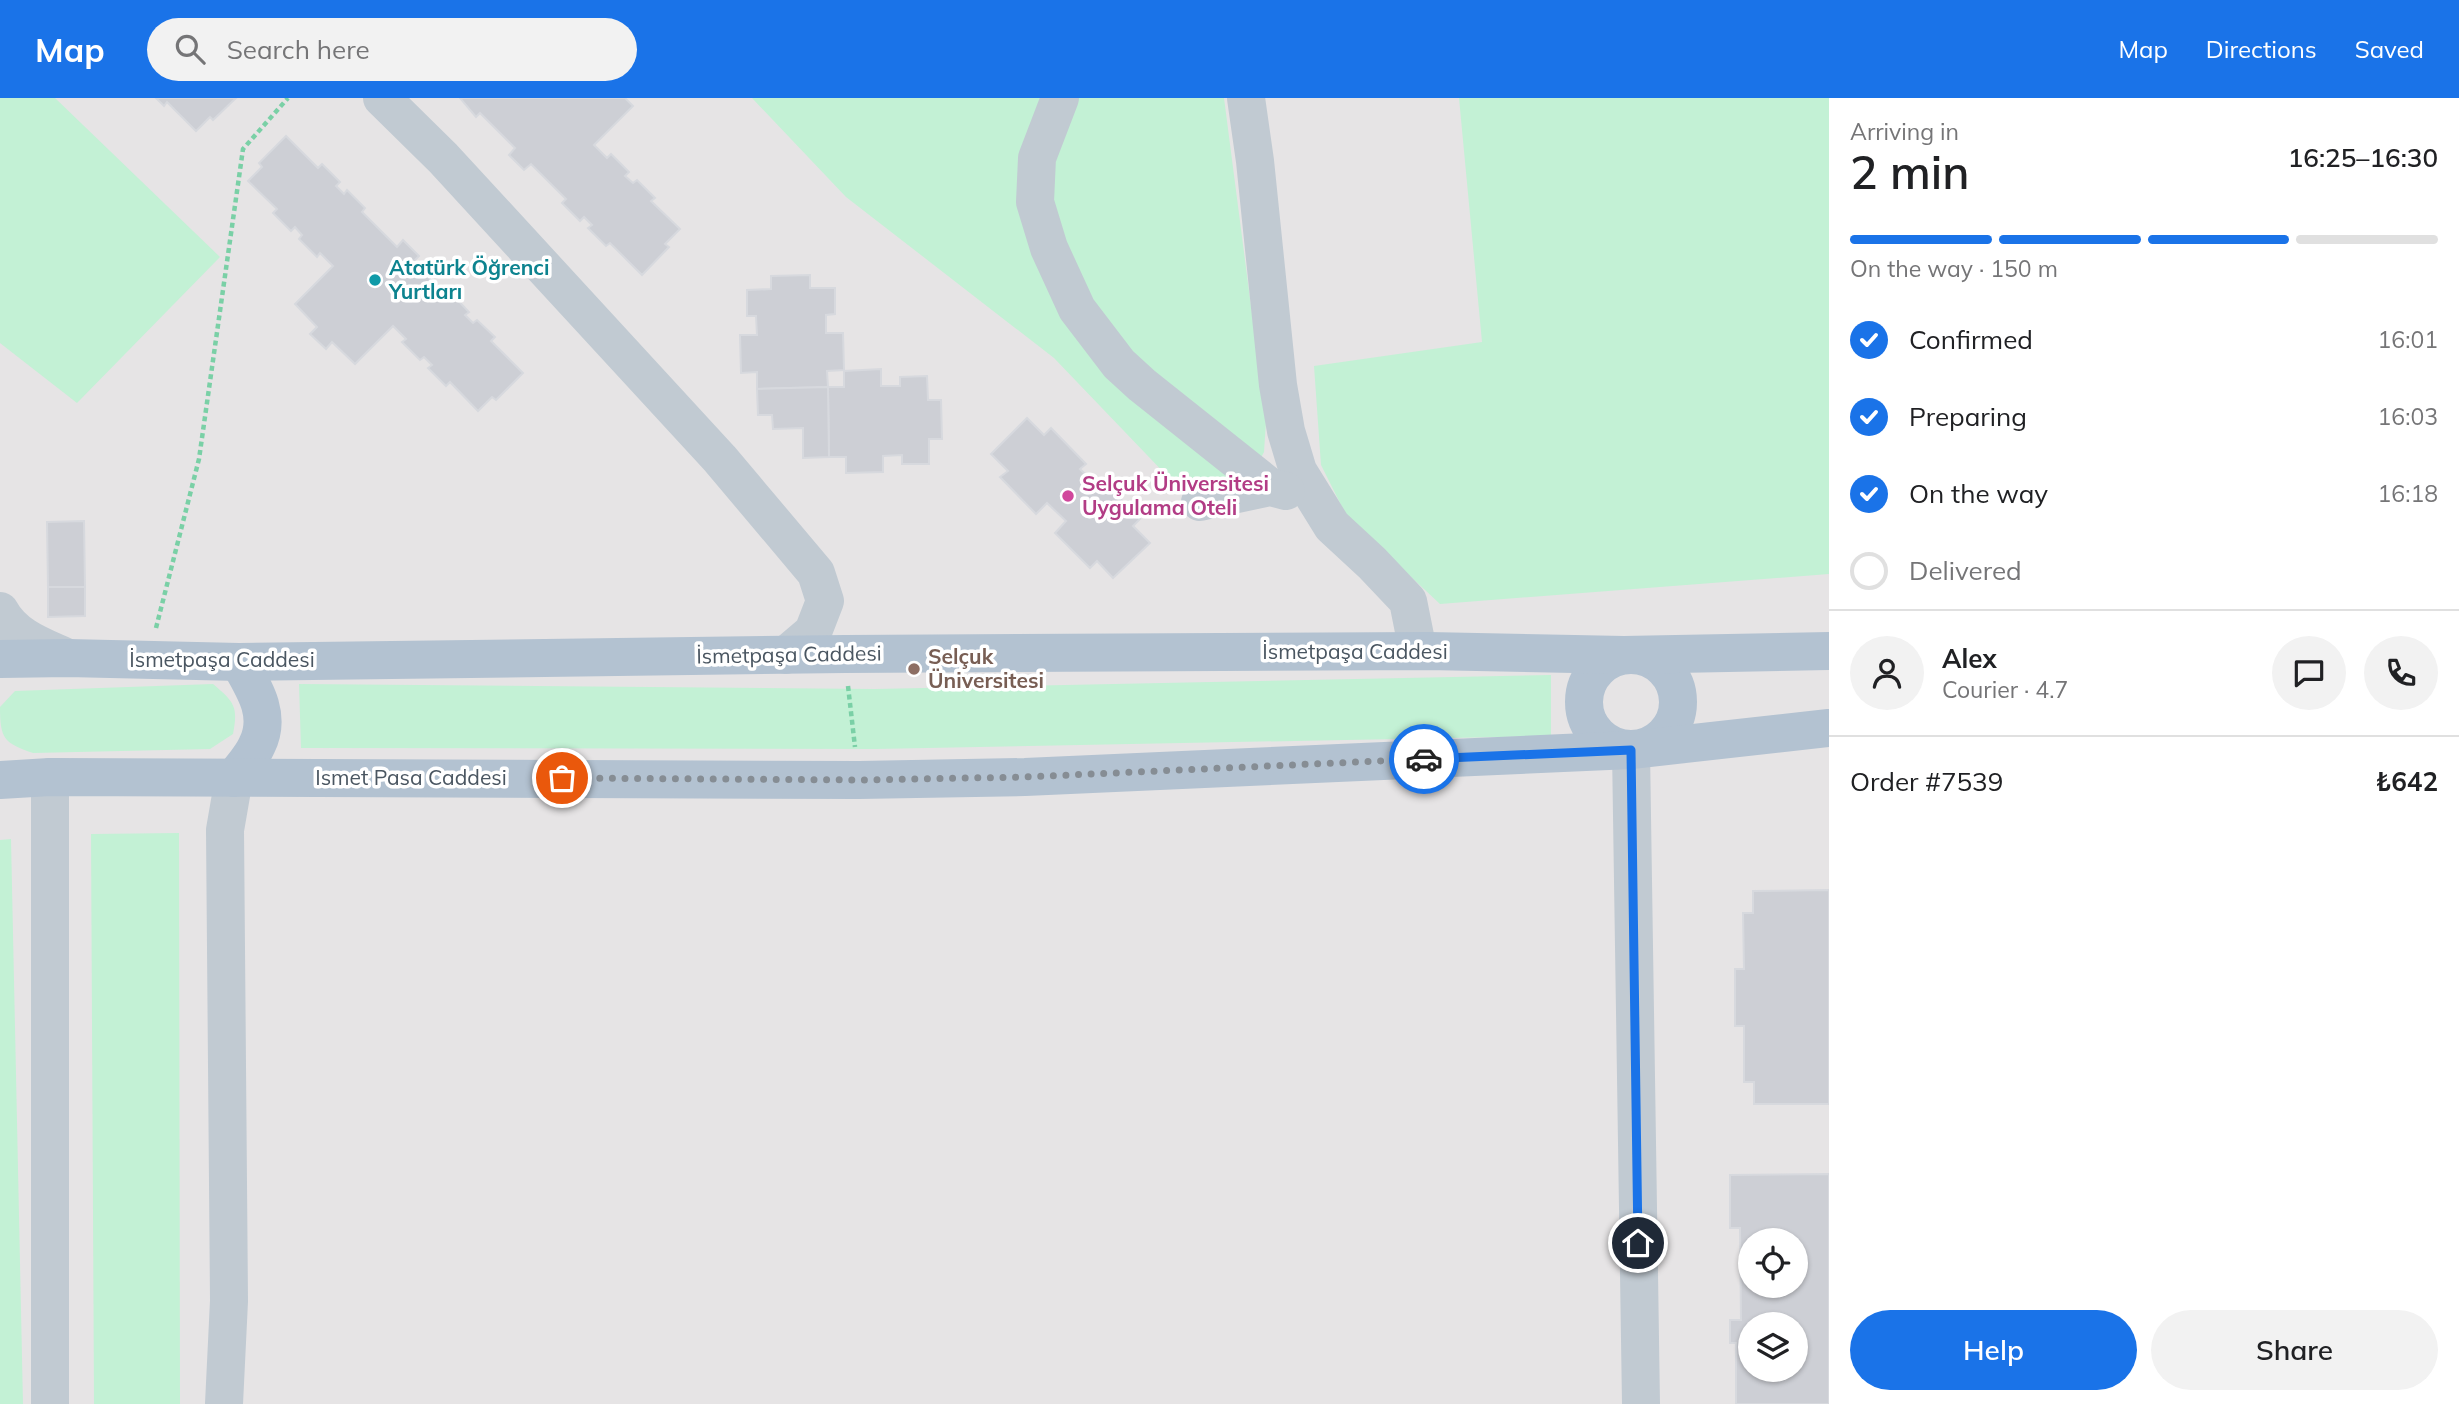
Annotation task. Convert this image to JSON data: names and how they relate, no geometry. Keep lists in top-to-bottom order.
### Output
{
  "streets": {
    "main road": ["İsmetpaşa Caddesi", "Ismet Pasa Caddesi"]
  },
  "crossings": [
    ["İsmetpaşa Caddesi", "Ismet Pasa Caddesi"]
  ],
  "places": ["Atatürk Öğrenci Yurtları", "Selçuk Üniversitesi Uygulama Oteli", "Selçuk Üniversitesi"],
  "page": {
    "header": "Map",
    "search": "Search here",
    "nav": ["Map", "Directions", "Saved"],
    "heading": ["2 min", "Arriving in", "16:25–16:30"],
    "panel": [
      "Alex",
      "Courier · 4.7",
      "Order #7539",
      "₺642"
    ],
    "bar": "On the way · 150 m",
    "list": [
      ["Confirmed", "16:01"],
      ["Preparing", "16:03"],
      ["On the way", "16:18"],
      "Delivered"
    ],
    "buttons": ["Help", "Share"]
  }
}
